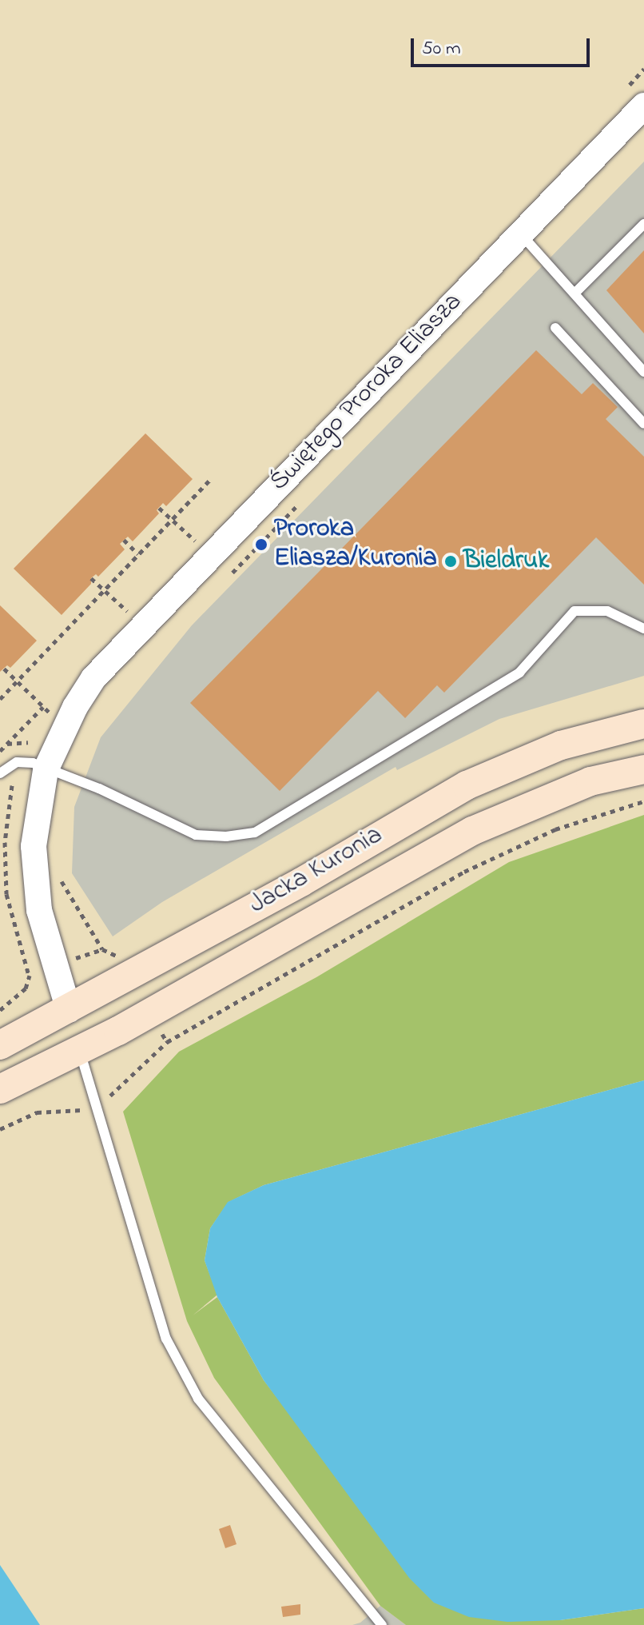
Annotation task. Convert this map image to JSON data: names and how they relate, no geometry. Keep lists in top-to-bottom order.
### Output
{
  "streets": {
    "main road": ["Jacka Kuronia"],
    "street": ["Świętego Proroka Eliasza"]
  },
  "crossings": [
    ["Świętego Proroka Eliasza", "Jacka Kuronia"]
  ],
  "places": ["Proroka Eliasza/Kuronia", "Bieldruk"],
  "scale_bar": "50 m"
}
